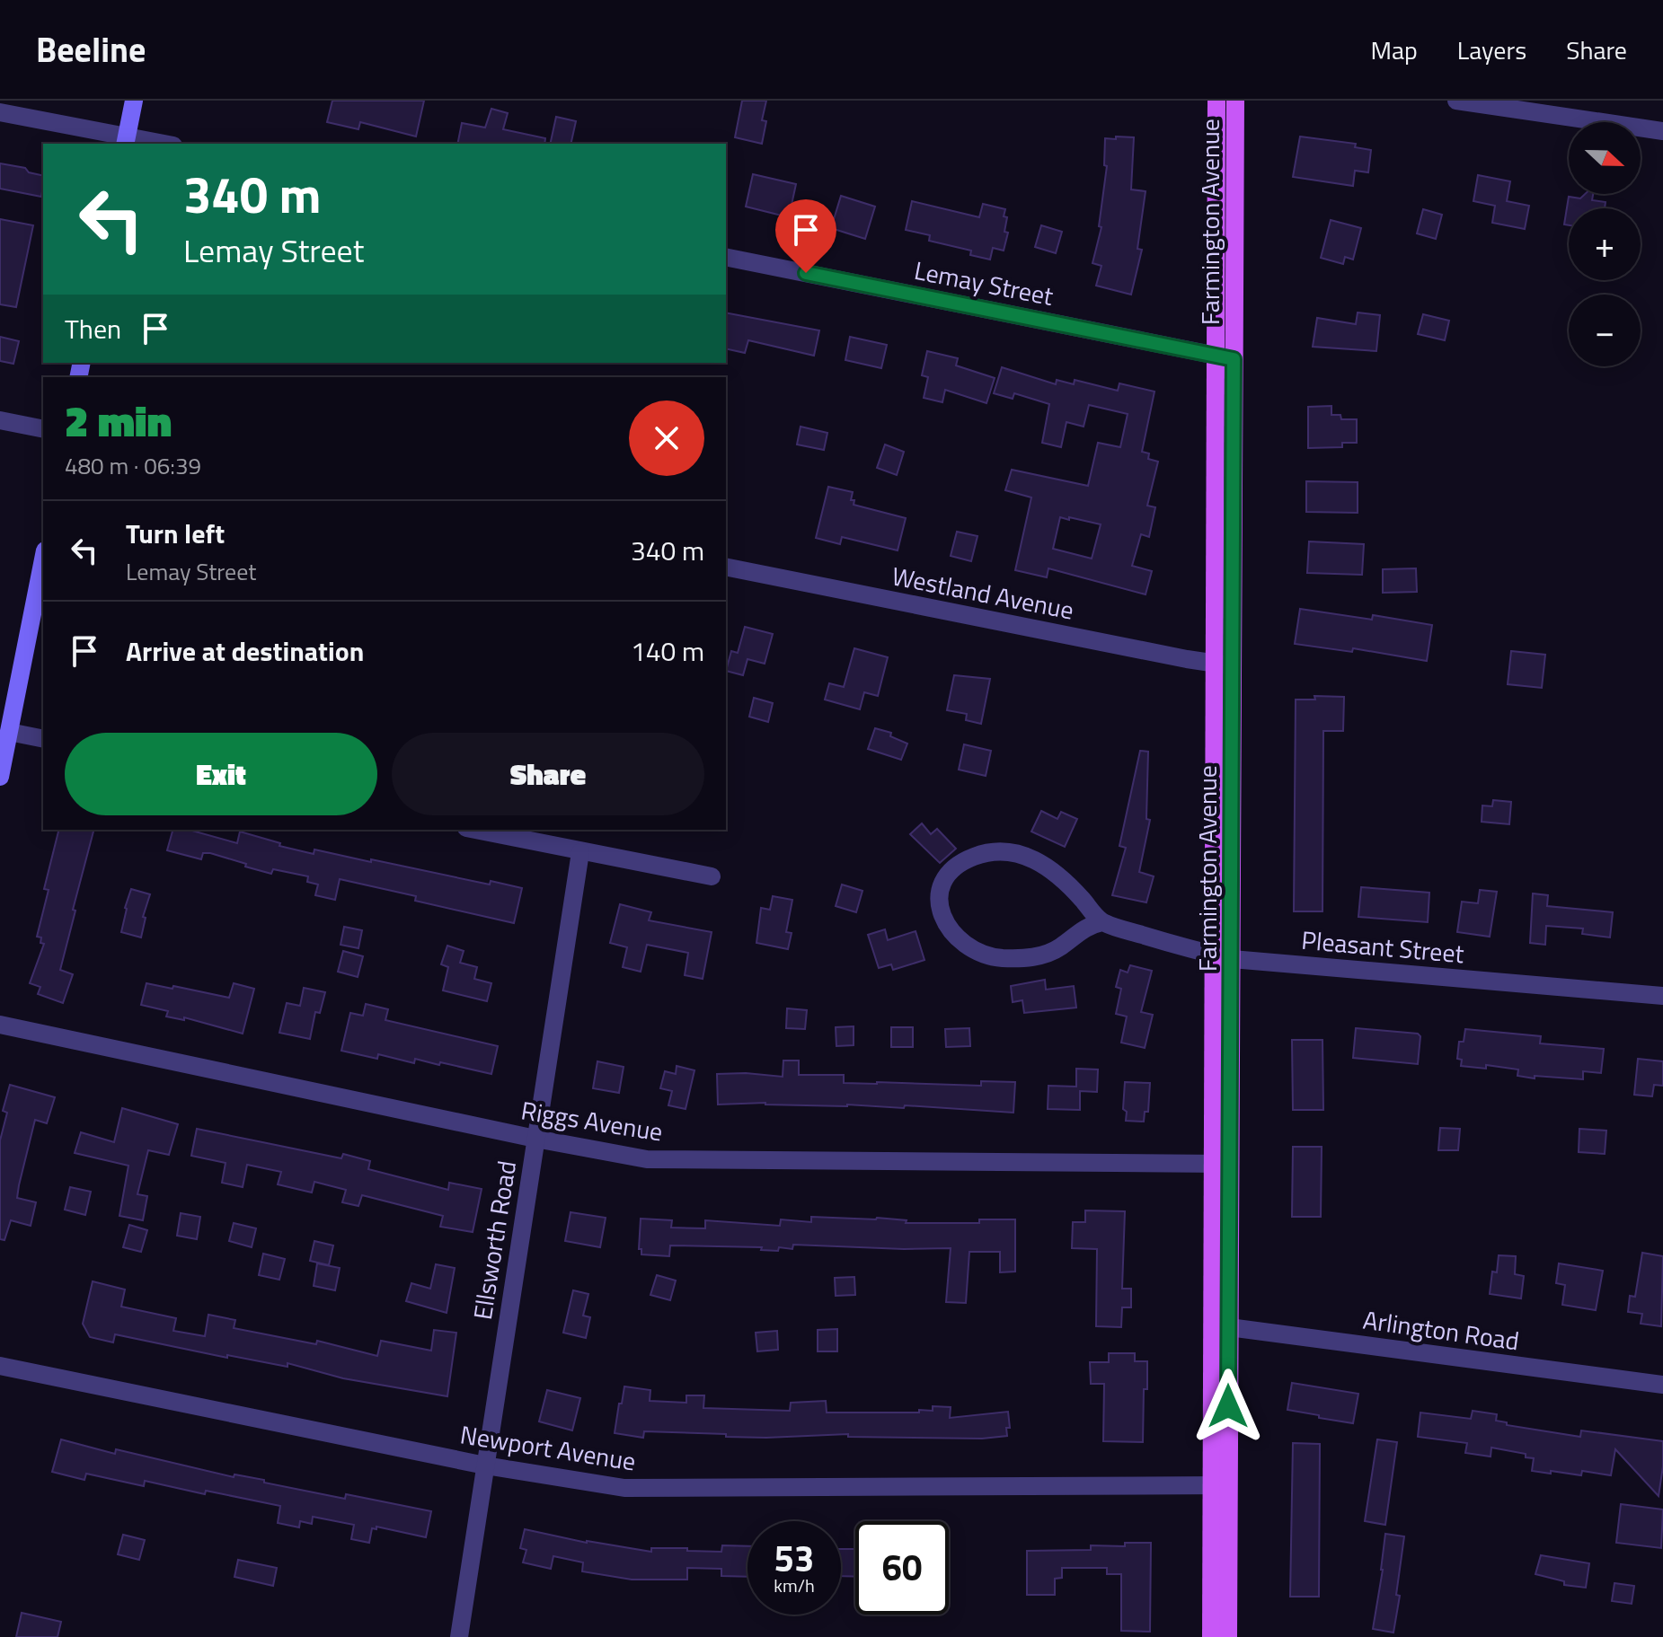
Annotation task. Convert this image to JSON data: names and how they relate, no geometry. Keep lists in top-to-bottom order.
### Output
{
  "streets": {
    "main road": ["Farmington Avenue"],
    "street": [
      "Lemay Street",
      "Westland Avenue",
      "Pleasant Street",
      "Riggs Avenue",
      "Ellsworth Road",
      "Arlington Road",
      "Newport Avenue"
    ]
  },
  "crossings": [
    ["Farmington Avenue", "Lemay Street"],
    ["Farmington Avenue", "Westland Avenue"],
    ["Farmington Avenue", "Pleasant Street"],
    ["Farmington Avenue", "Riggs Avenue"],
    ["Farmington Avenue", "Arlington Road"],
    ["Farmington Avenue", "Newport Avenue"],
    ["Riggs Avenue", "Ellsworth Road"],
    ["Ellsworth Road", "Newport Avenue"]
  ],
  "north": "right",
  "page": {
    "header": "Beeline",
    "nav": ["Map", "Layers", "Share"],
    "map_buttons": ["+", "−"],
    "turn": ["340 m", "Lemay Street"],
    "then": "Then",
    "heading": ["2 min", "480 m · 06:39"],
    "list": [
      {
        "name": "Turn left",
        "note": "Lemay Street",
        "value": "340 m"
      },
      {
        "name": "Arrive at destination",
        "value": "140 m"
      }
    ],
    "buttons": ["Exit", "Share"],
    "speed": "53 km/h",
    "limit": "60"
  }
}
